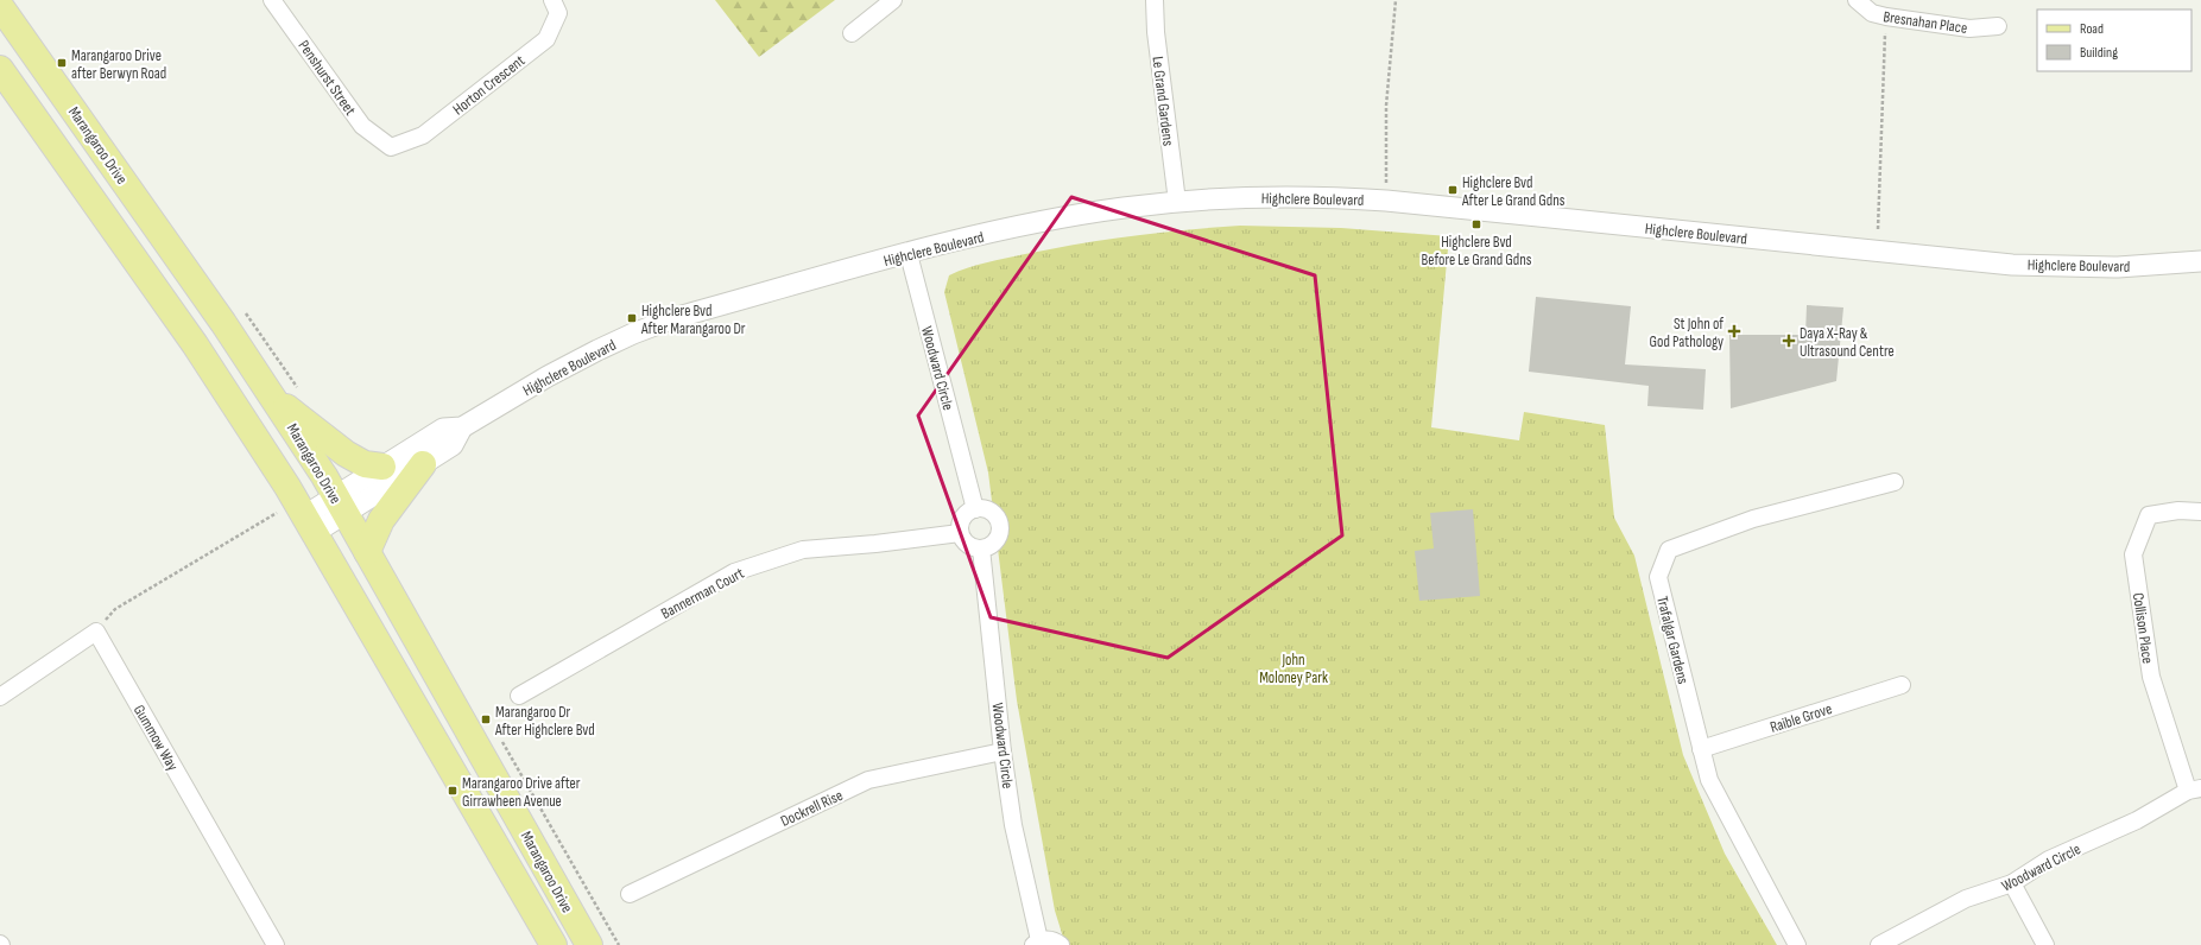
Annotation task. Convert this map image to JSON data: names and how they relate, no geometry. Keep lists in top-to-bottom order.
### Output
{
  "streets": {
    "main road": ["Marangaroo Drive"],
    "street": [
      "Bresnahan Place",
      "Penshurst Street",
      "Horton Crescent",
      "Le Grand Gardens",
      "Highclere Boulevard",
      "Woodward Circle",
      "Bannerman Court",
      "Collison Place",
      "Trafalgar Gardens",
      "Raible Grove",
      "Gummow Way",
      "Dockrell Rise"
    ]
  },
  "crossings": [
    ["Penshurst Street", "Horton Crescent"],
    ["Le Grand Gardens", "Highclere Boulevard"],
    ["Marangaroo Drive", "Highclere Boulevard"],
    ["Highclere Boulevard", "Woodward Circle"],
    ["Woodward Circle", "Bannerman Court"],
    ["Woodward Circle", "Collison Place"],
    ["Woodward Circle", "Dockrell Rise"],
    ["Trafalgar Gardens", "Raible Grove"]
  ],
  "parks": ["John Moloney Park"],
  "places": {
    "transit": [
      "Marangaroo Drive after Berwyn Road",
      "Highclere Bvd After Le Grand Gdns",
      "Highclere Bvd Before Le Grand Gdns",
      "Highclere Bvd After Marangaroo Dr",
      "Marangaroo Dr After Highclere Bvd",
      "Marangaroo Drive after Girrawheen Avenue"
    ],
    "health": ["St John of God Pathology", "Daya X-Ray & Ultrasound Centre"]
  },
  "legend": ["Road", "Building"]
}
